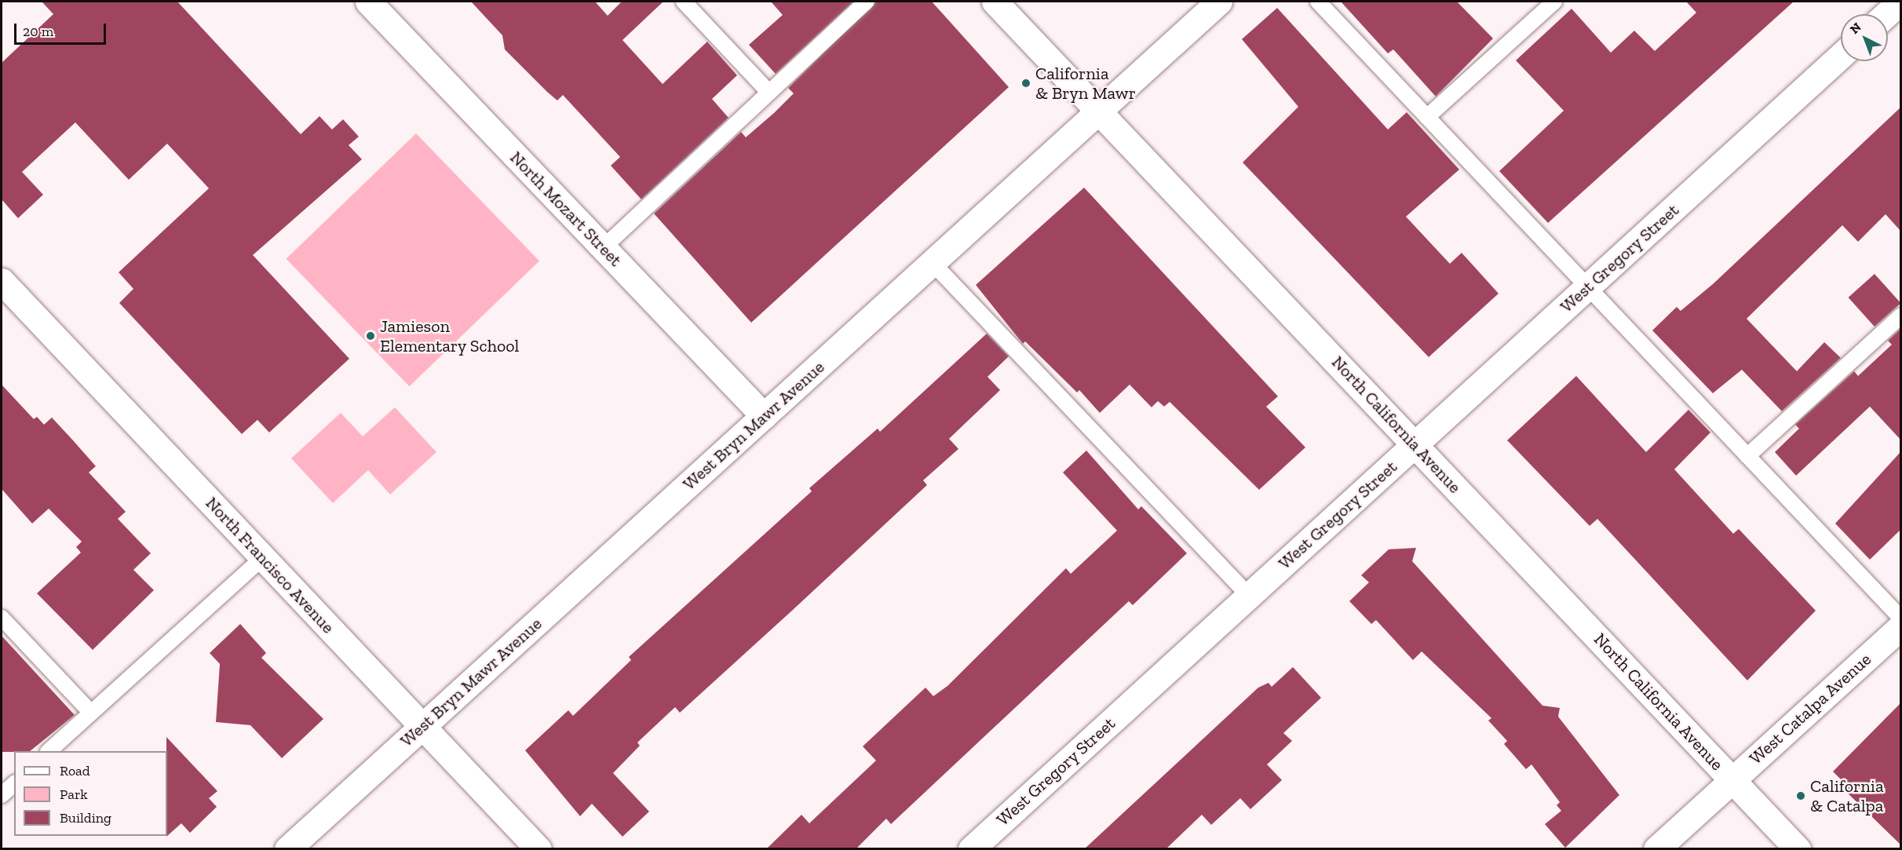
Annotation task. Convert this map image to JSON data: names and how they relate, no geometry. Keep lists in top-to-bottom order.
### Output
{
  "streets": {
    "street": [
      "North Mozart Street",
      "West Gregory Street",
      "North California Avenue",
      "West Bryn Mawr Avenue",
      "North Francisco Avenue",
      "West Catalpa Avenue"
    ]
  },
  "crossings": [
    ["North Mozart Street", "West Bryn Mawr Avenue"],
    ["West Gregory Street", "North California Avenue"],
    ["North California Avenue", "West Bryn Mawr Avenue"],
    ["North California Avenue", "West Catalpa Avenue"],
    ["West Bryn Mawr Avenue", "North Francisco Avenue"]
  ],
  "places": ["California & Bryn Mawr", "Jamieson Elementary School", "California & Catalpa"],
  "legend": ["Road", "Park", "Building"],
  "scale_bar": "20 m",
  "north": "top left"
}
